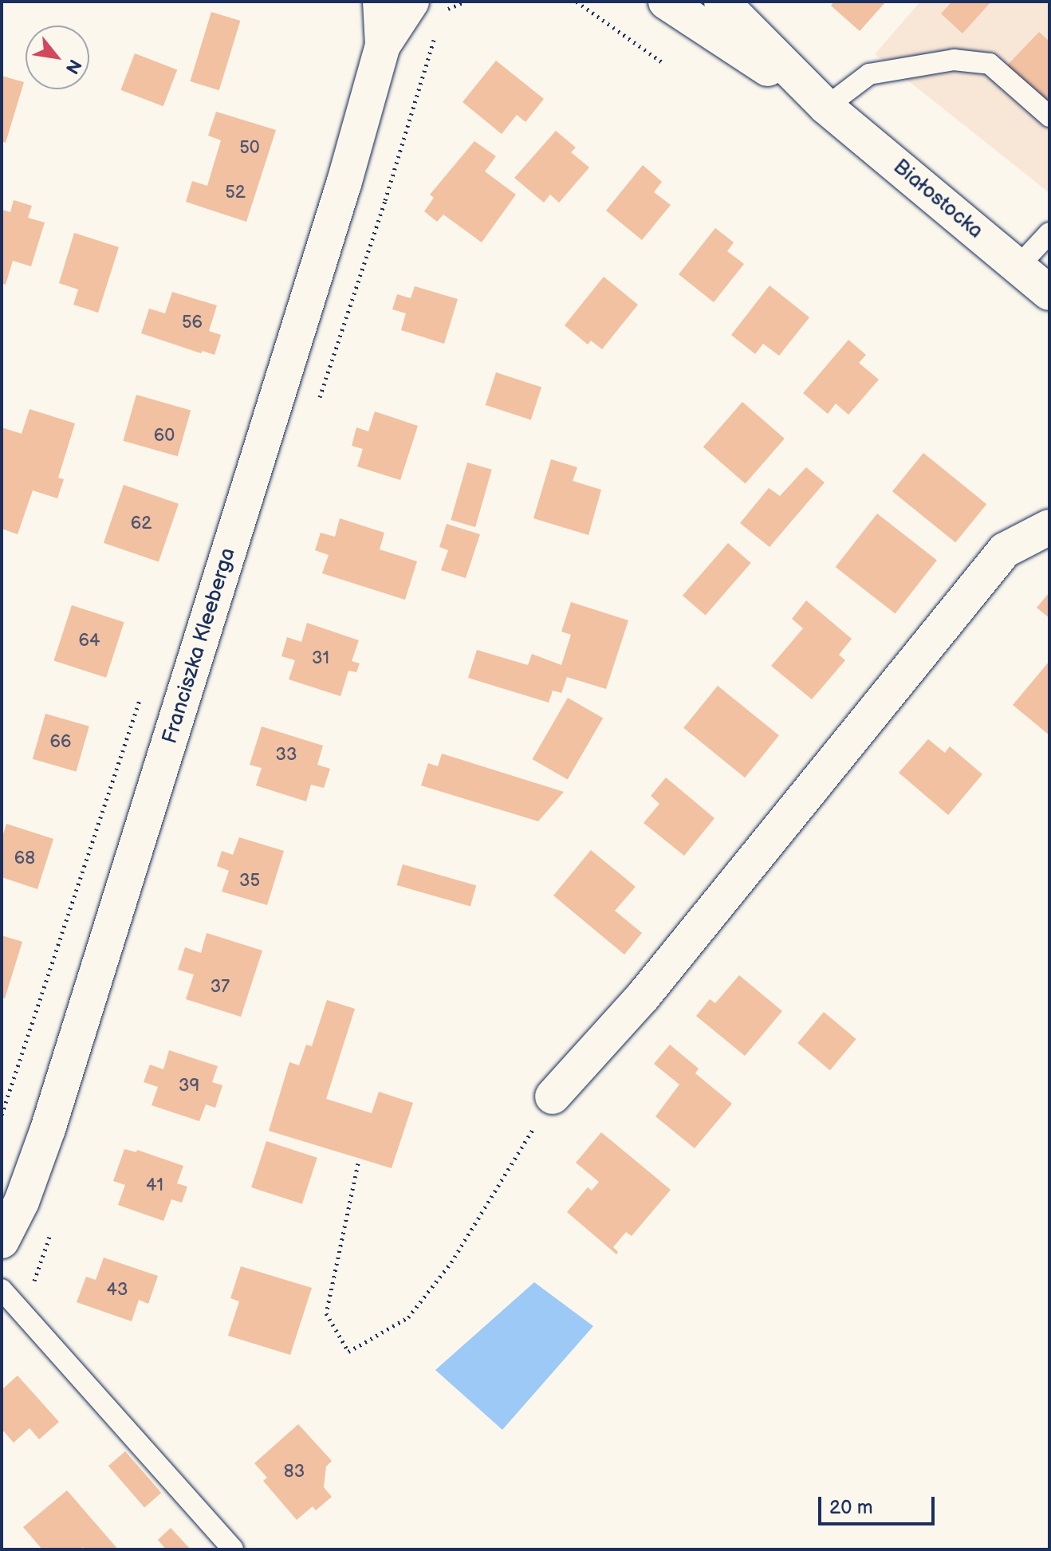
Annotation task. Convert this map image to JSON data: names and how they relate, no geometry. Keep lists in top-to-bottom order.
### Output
{
  "streets": {
    "street": ["Białostocka", "Franciszka Kleeberga"]
  },
  "house_numbers": [
    "50",
    "52",
    "56",
    "60",
    "62",
    "64",
    "31",
    "66",
    "33",
    "68",
    "35",
    "37",
    "39",
    "41",
    "43",
    "83"
  ],
  "scale_bar": "20 m",
  "north": "bottom right"
}
